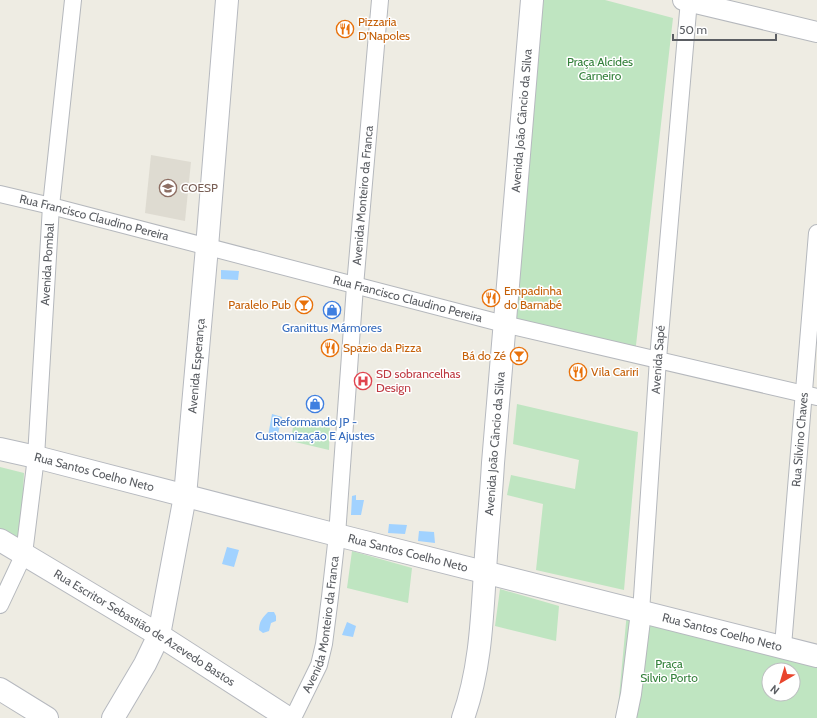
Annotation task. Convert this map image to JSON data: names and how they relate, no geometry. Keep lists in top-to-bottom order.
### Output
{
  "streets": {
    "main road": [
      "Avenida João Câncio da Silva",
      "Avenida Esperança",
      "Rua Santos Coelho Neto",
      "Rua Escritor Sebastião de Azevedo Bastos"
    ],
    "street": [
      "Avenida Monteiro da Franca",
      "Rua Francisco Claudino Pereira",
      "Avenida Pombal",
      "Avenida Sapé",
      "Rua Silvino Chaves"
    ]
  },
  "crossings": [
    ["Avenida João Câncio da Silva", "Rua Francisco Claudino Pereira"],
    ["Avenida João Câncio da Silva", "Rua Santos Coelho Neto"],
    ["Avenida Monteiro da Franca", "Rua Francisco Claudino Pereira"],
    ["Avenida Monteiro da Franca", "Rua Santos Coelho Neto"],
    ["Rua Francisco Claudino Pereira", "Avenida Pombal"],
    ["Rua Francisco Claudino Pereira", "Avenida Sapé"],
    ["Rua Francisco Claudino Pereira", "Avenida Esperança"],
    ["Rua Francisco Claudino Pereira", "Rua Silvino Chaves"],
    ["Avenida Pombal", "Rua Santos Coelho Neto"],
    ["Avenida Pombal", "Rua Escritor Sebastião de Azevedo Bastos"],
    ["Avenida Sapé", "Rua Santos Coelho Neto"],
    ["Avenida Esperança", "Rua Santos Coelho Neto"],
    ["Avenida Esperança", "Rua Escritor Sebastião de Azevedo Bastos"],
    ["Rua Silvino Chaves", "Rua Santos Coelho Neto"]
  ],
  "parks": ["Praça Alcides Carneiro", "Praça Silvio Porto"],
  "places": {
    "restaurant": [
      "Pizzaria D'Napoles",
      "Empadinha do Barnabé",
      "Spazio da Pizza",
      "Vila Cariri"
    ],
    "school or university": ["COESP"],
    "bar": ["Paralelo Pub", "Bá do Zé"],
    "shop": ["Granittus Mármores", "Reformando JP - Customização E Ajustes"],
    "hospital": ["SD sobrancelhas Design"]
  },
  "scale_bar": "50 m",
  "north": "bottom left"
}
